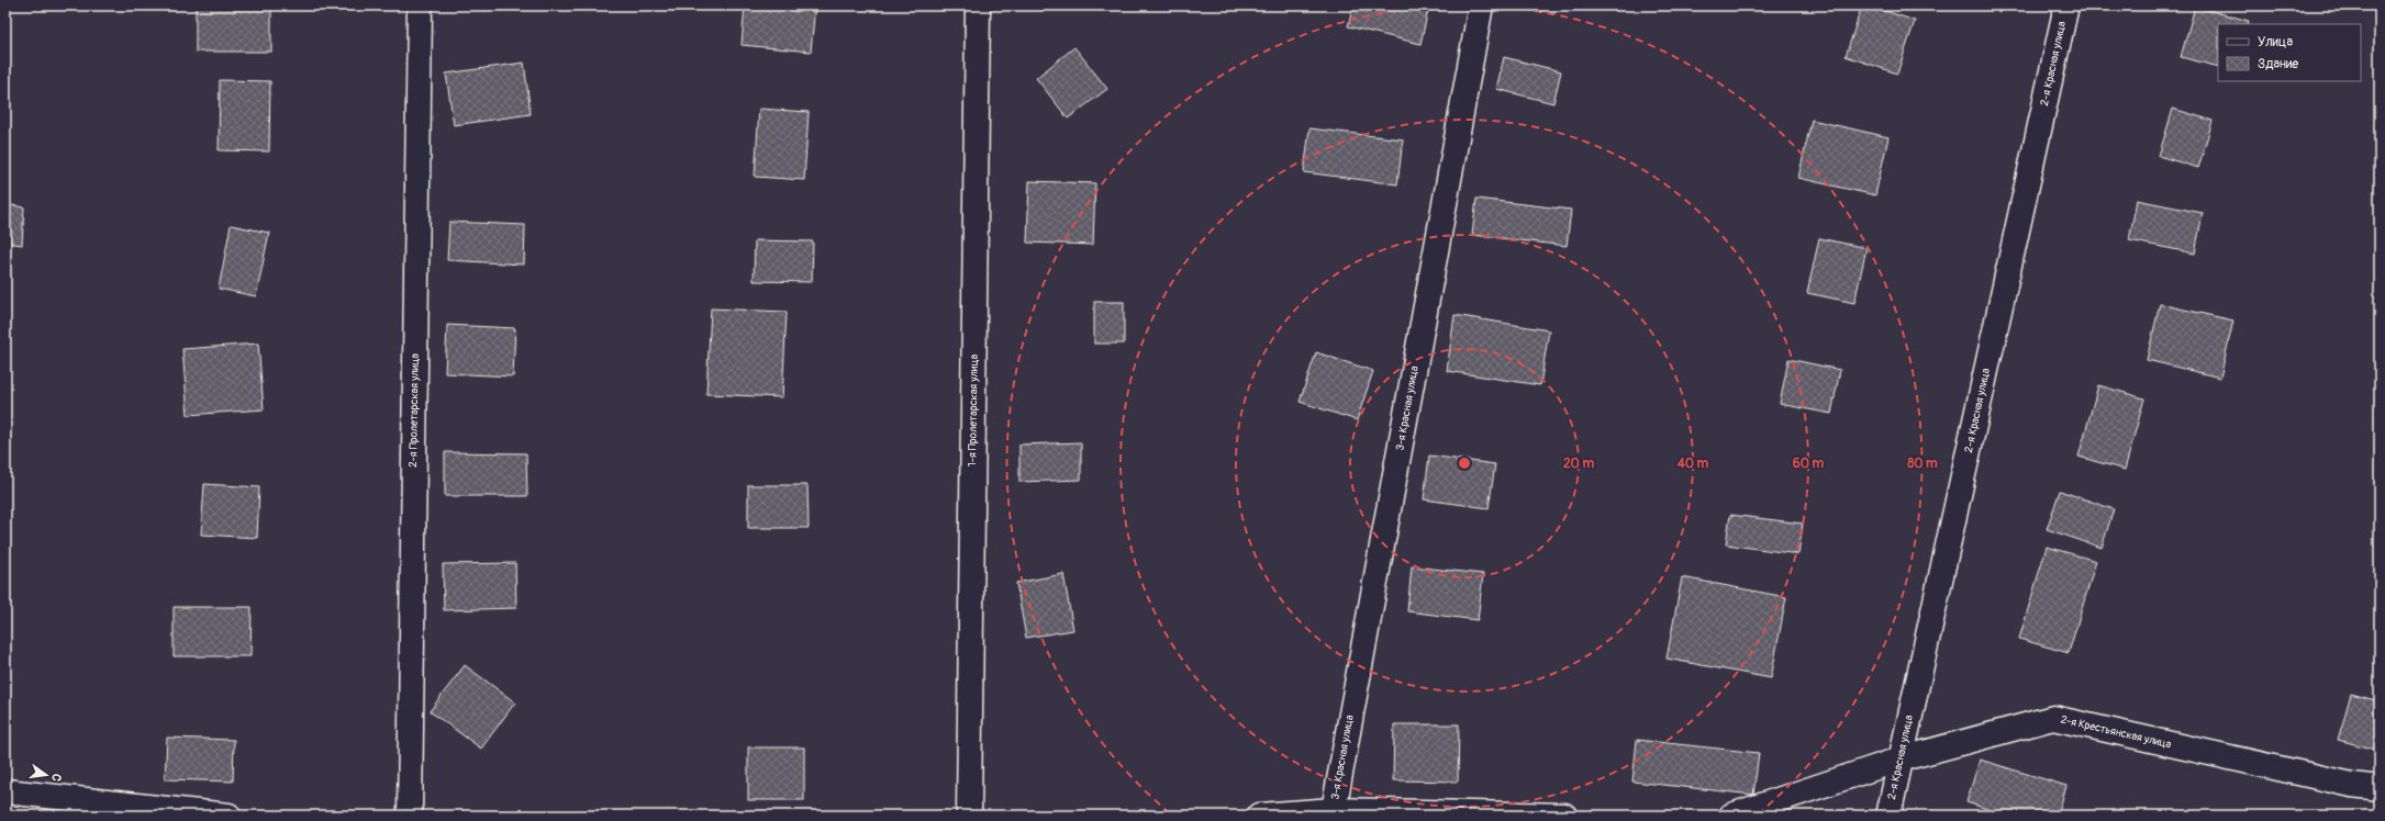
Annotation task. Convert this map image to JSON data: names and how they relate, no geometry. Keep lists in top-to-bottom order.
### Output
{
  "streets": {
    "street": [
      "2-я Красная улица",
      "3-я Красная улица",
      "2-я Пролетарская улица",
      "1-я Пролетарская улица",
      "2-я Крестьянская улица"
    ]
  },
  "crossings": [
    ["2-я Красная улица", "2-я Крестьянская улица"]
  ],
  "legend": ["Улица", "Здание"],
  "north": "right",
  "rings": [
    "20 m",
    "40 m",
    "60 m",
    "80 m"
  ]
}
